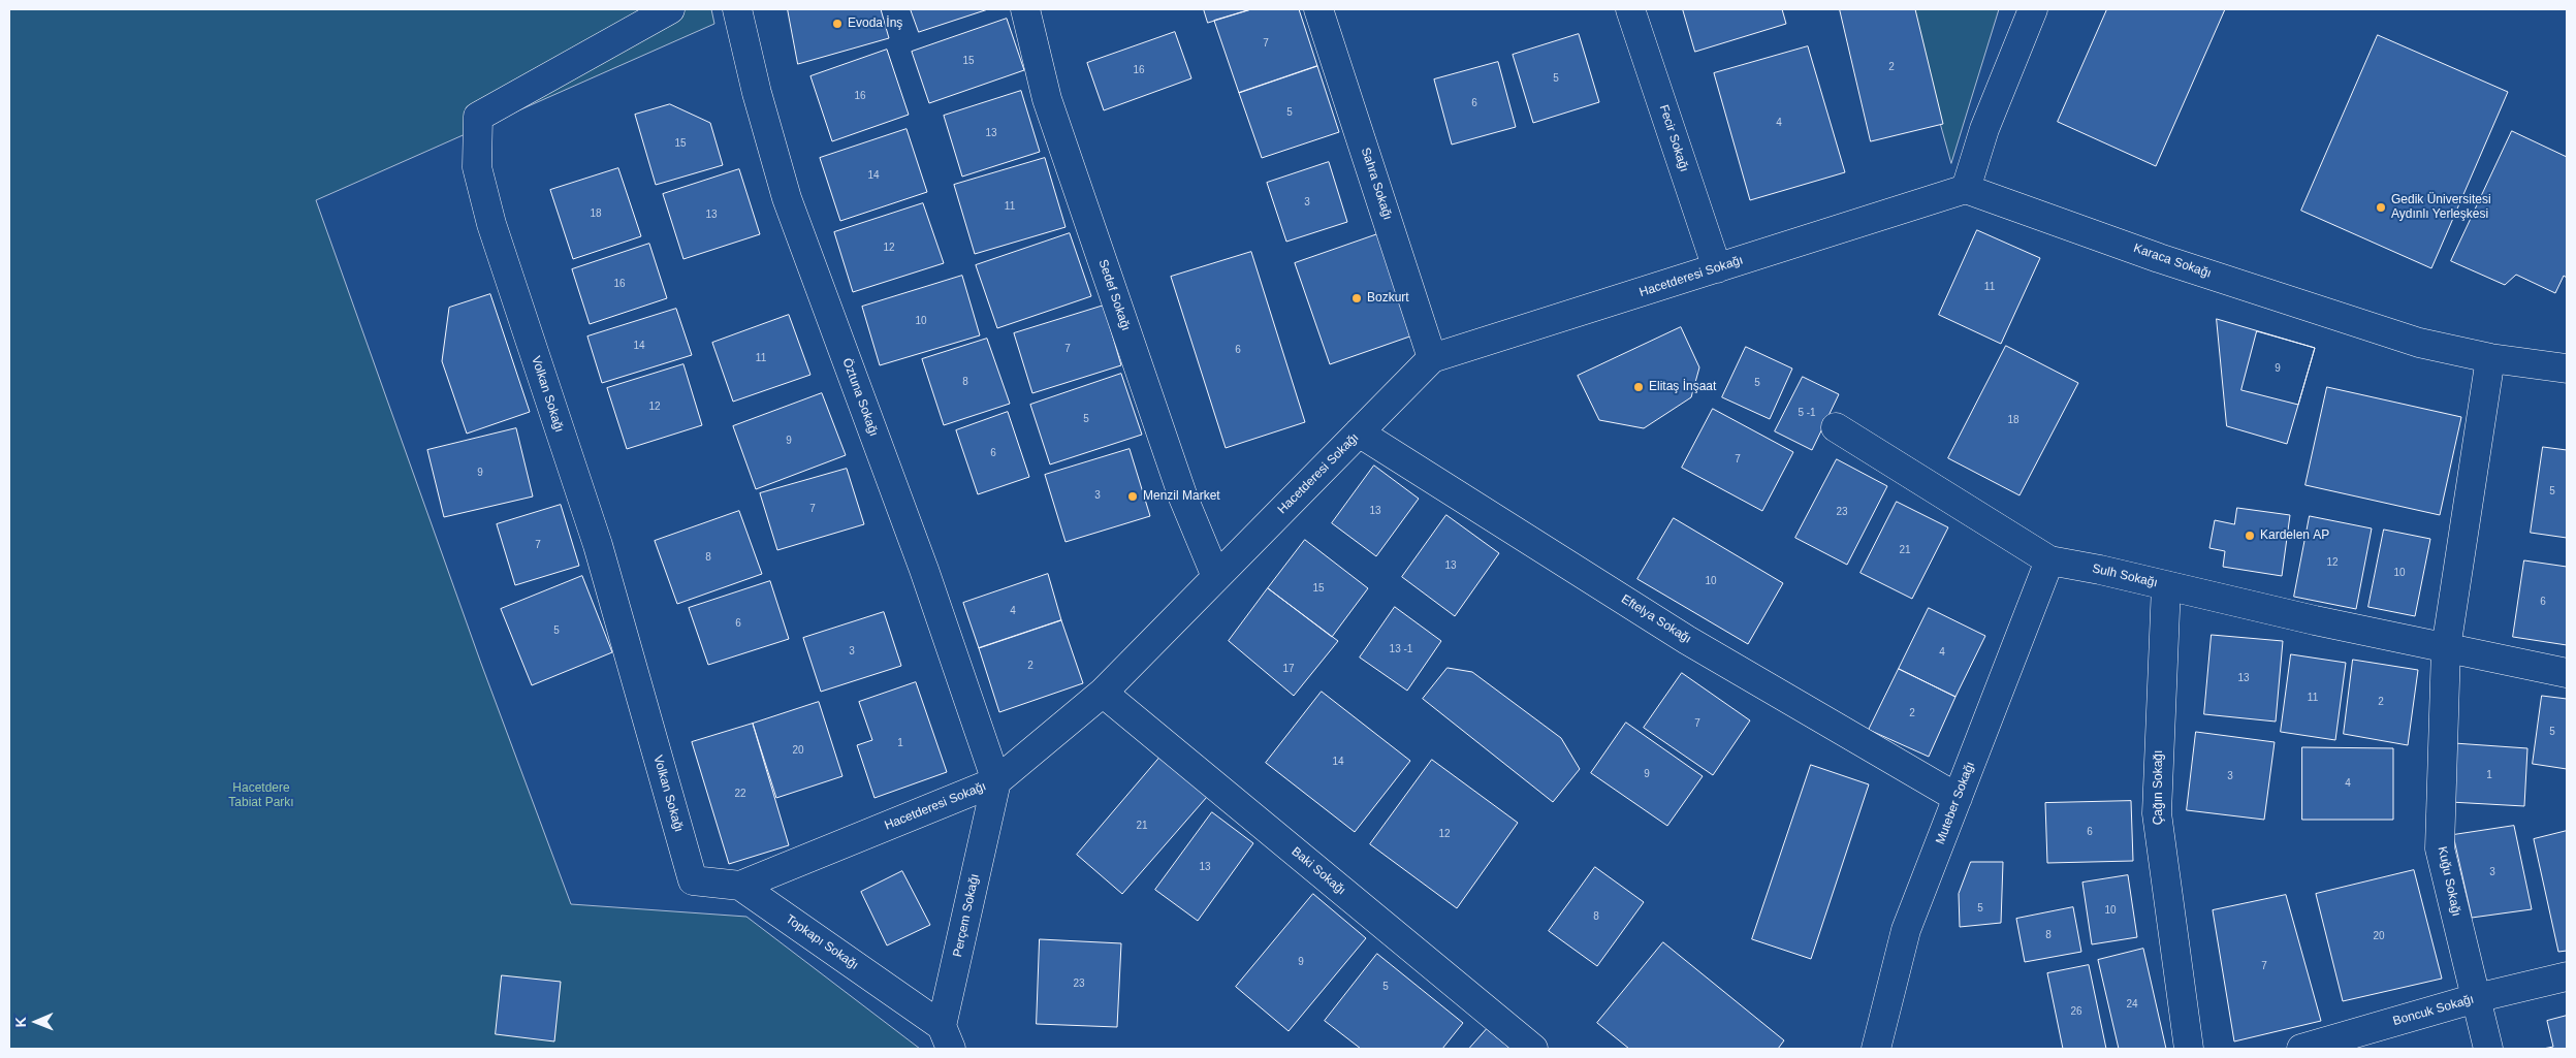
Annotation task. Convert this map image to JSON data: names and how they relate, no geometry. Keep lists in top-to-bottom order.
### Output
{
  "streets": {
    "street": [
      "Fecir Sokağı",
      "Sahra Sokağı",
      "Karaca Sokağı",
      "Hacetderesi Sokağı",
      "Sedef Sokağı",
      "Volkan Sokağı",
      "Öztuna Sokağı",
      "Sulh Sokağı",
      "Eftelya Sokağı",
      "Çağın Sokağı",
      "Muteber Sokağı",
      "Baki Sokağı",
      "Kuğu Sokağı",
      "Perçem Sokağı",
      "Topkapı Sokağı",
      "Boncuk Sokağı"
    ]
  },
  "crossings": [
    ["Fecir Sokağı", "Hacetderesi Sokağı"],
    ["Sahra Sokağı", "Hacetderesi Sokağı"],
    ["Karaca Sokağı", "Hacetderesi Sokağı"],
    ["Hacetderesi Sokağı", "Sedef Sokağı"],
    ["Hacetderesi Sokağı", "Öztuna Sokağı"],
    ["Hacetderesi Sokağı", "Eftelya Sokağı"],
    ["Hacetderesi Sokağı", "Baki Sokağı"],
    ["Hacetderesi Sokağı", "Perçem Sokağı"],
    ["Hacetderesi Sokağı", "Topkapı Sokağı"],
    ["Volkan Sokağı", "Topkapı Sokağı"],
    ["Öztuna Sokağı", "Perçem Sokağı"],
    ["Sulh Sokağı", "Çağın Sokağı"],
    ["Sulh Sokağı", "Muteber Sokağı"],
    ["Sulh Sokağı", "Kuğu Sokağı"],
    ["Eftelya Sokağı", "Muteber Sokağı"],
    ["Kuğu Sokağı", "Boncuk Sokağı"],
    ["Perçem Sokağı", "Topkapı Sokağı"]
  ],
  "parks": ["Hacetdere Tabiat Parkı"],
  "places": [
    "Evoda İnş",
    "Gedik Üniversitesi Aydınlı Yerleşkesi",
    "Bozkurt",
    "Elitaş İnşaat",
    "Menzil Market",
    "Kardelen AP"
  ],
  "house_numbers": [
    "7",
    "15",
    "2",
    "16",
    "5",
    "16",
    "6",
    "5",
    "4",
    "13",
    "15",
    "14",
    "3",
    "11",
    "18",
    "13",
    "12",
    "16",
    "11",
    "10",
    "14",
    "7",
    "6",
    "11",
    "9",
    "8",
    "5",
    "12",
    "5 -1",
    "5",
    "18",
    "9",
    "6",
    "7",
    "9",
    "5",
    "3",
    "7",
    "13",
    "23",
    "7",
    "21",
    "8",
    "12",
    "13",
    "10",
    "10",
    "15",
    "6",
    "4",
    "6",
    "5",
    "13 -1",
    "3",
    "4",
    "2",
    "17",
    "13",
    "11",
    "2",
    "2",
    "7",
    "5",
    "1",
    "20",
    "14",
    "9",
    "1",
    "3",
    "4",
    "22",
    "21",
    "6",
    "12",
    "13",
    "3",
    "5",
    "10",
    "8",
    "8",
    "20",
    "9",
    "7",
    "23",
    "5",
    "24",
    "26"
  ],
  "north": "left"
}
